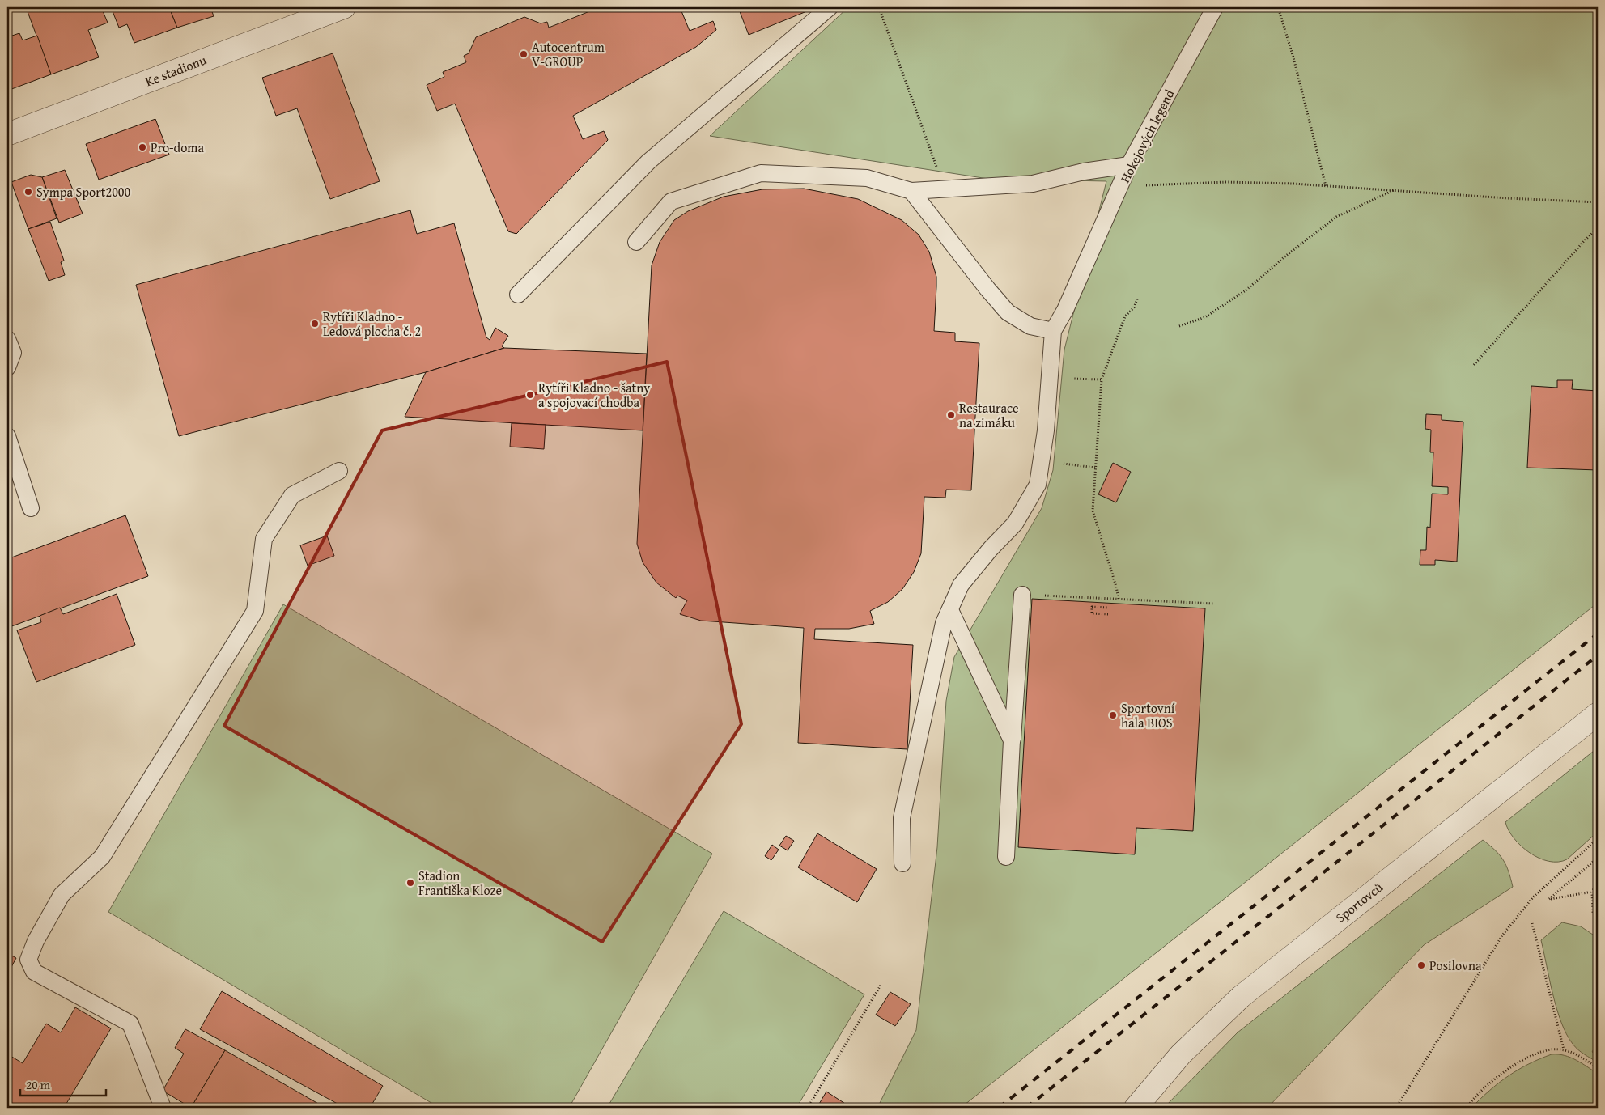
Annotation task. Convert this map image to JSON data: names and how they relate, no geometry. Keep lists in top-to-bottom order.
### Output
{
  "streets": {
    "street": ["Ke stadionu", "Sportovců"],
    "lane": ["Hokejových legend"]
  },
  "places": [
    "Autocentrum V-GROUP",
    "Pro-doma",
    "Sympa Sport2000",
    "Rytíři Kladno - Ledová plocha č. 2",
    "Rytíři Kladno - šatny a spojovací chodba",
    "Restaurace na zimáku",
    "Sportovní hala BIOS",
    "Stadion Františka Kloze",
    "Posilovna"
  ],
  "scale_bar": "20 m"
}
